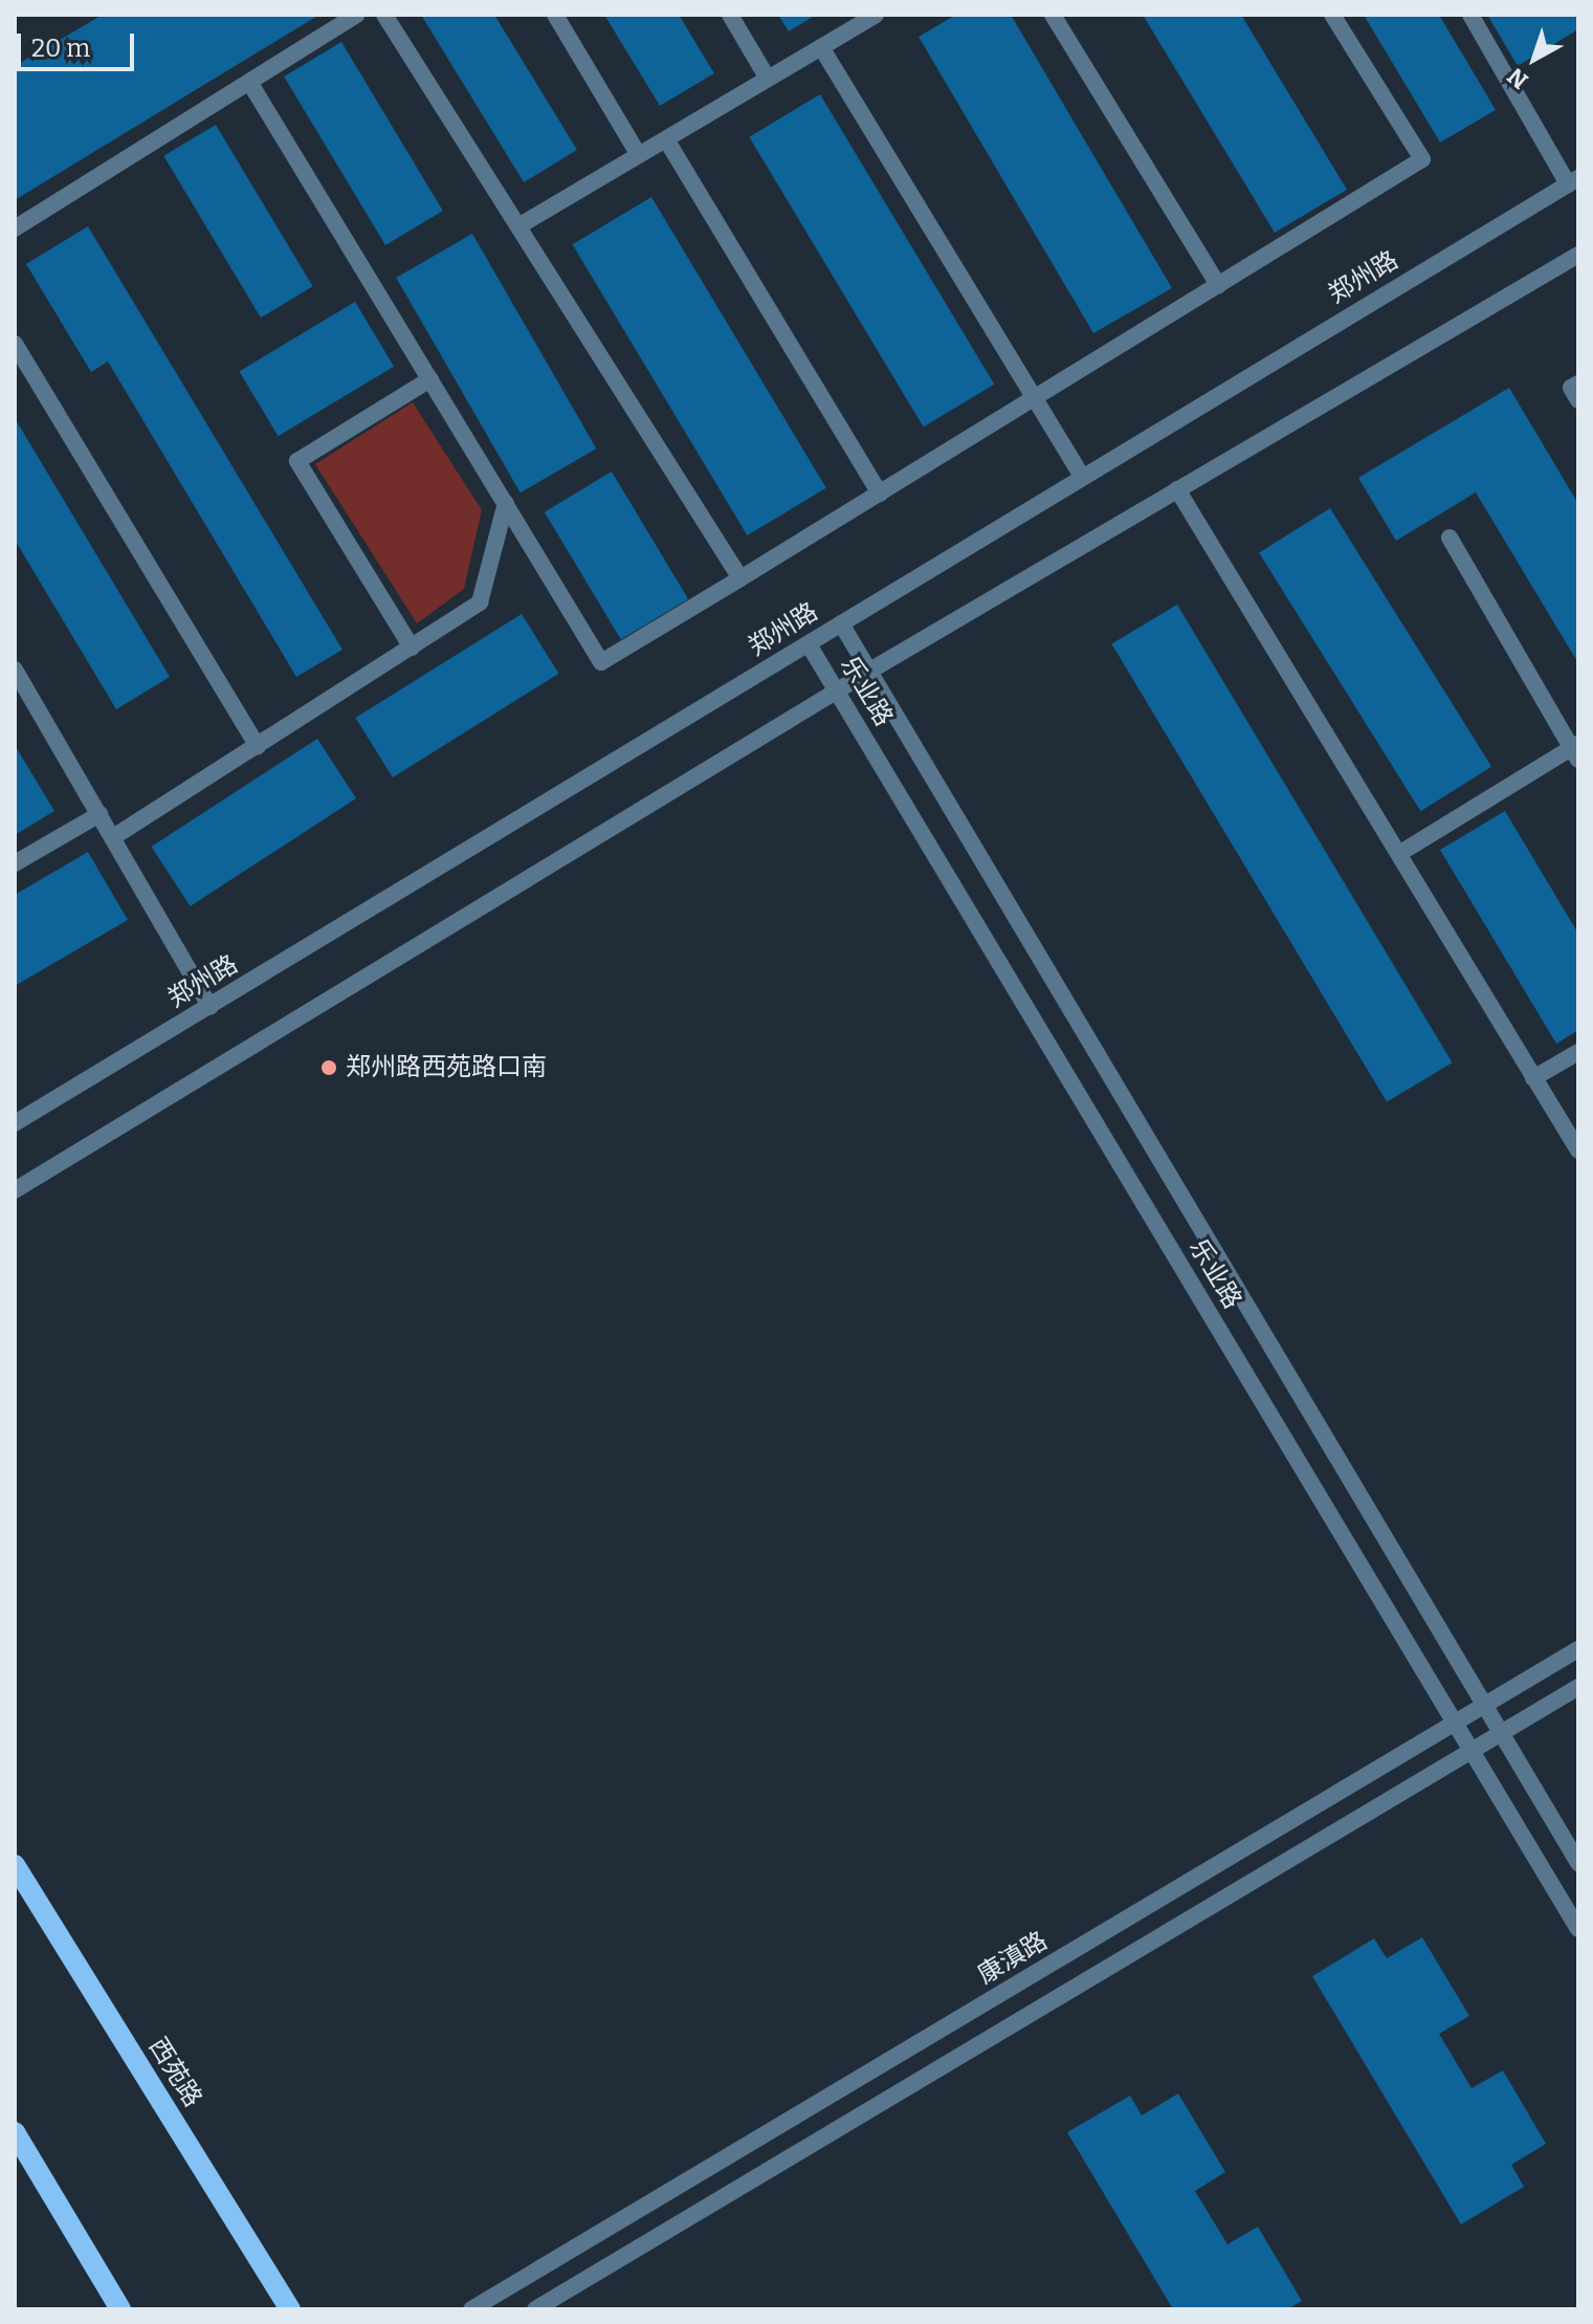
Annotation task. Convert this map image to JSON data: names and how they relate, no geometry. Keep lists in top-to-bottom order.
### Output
{
  "streets": {
    "main road": ["西苑路"],
    "street": ["郑州路", "乐业路", "康滇路"]
  },
  "crossings": [
    ["郑州路", "乐业路"],
    ["乐业路", "康滇路"]
  ],
  "places": ["郑州路西苑路口南"],
  "scale_bar": "20 m",
  "north": "bottom left"
}
